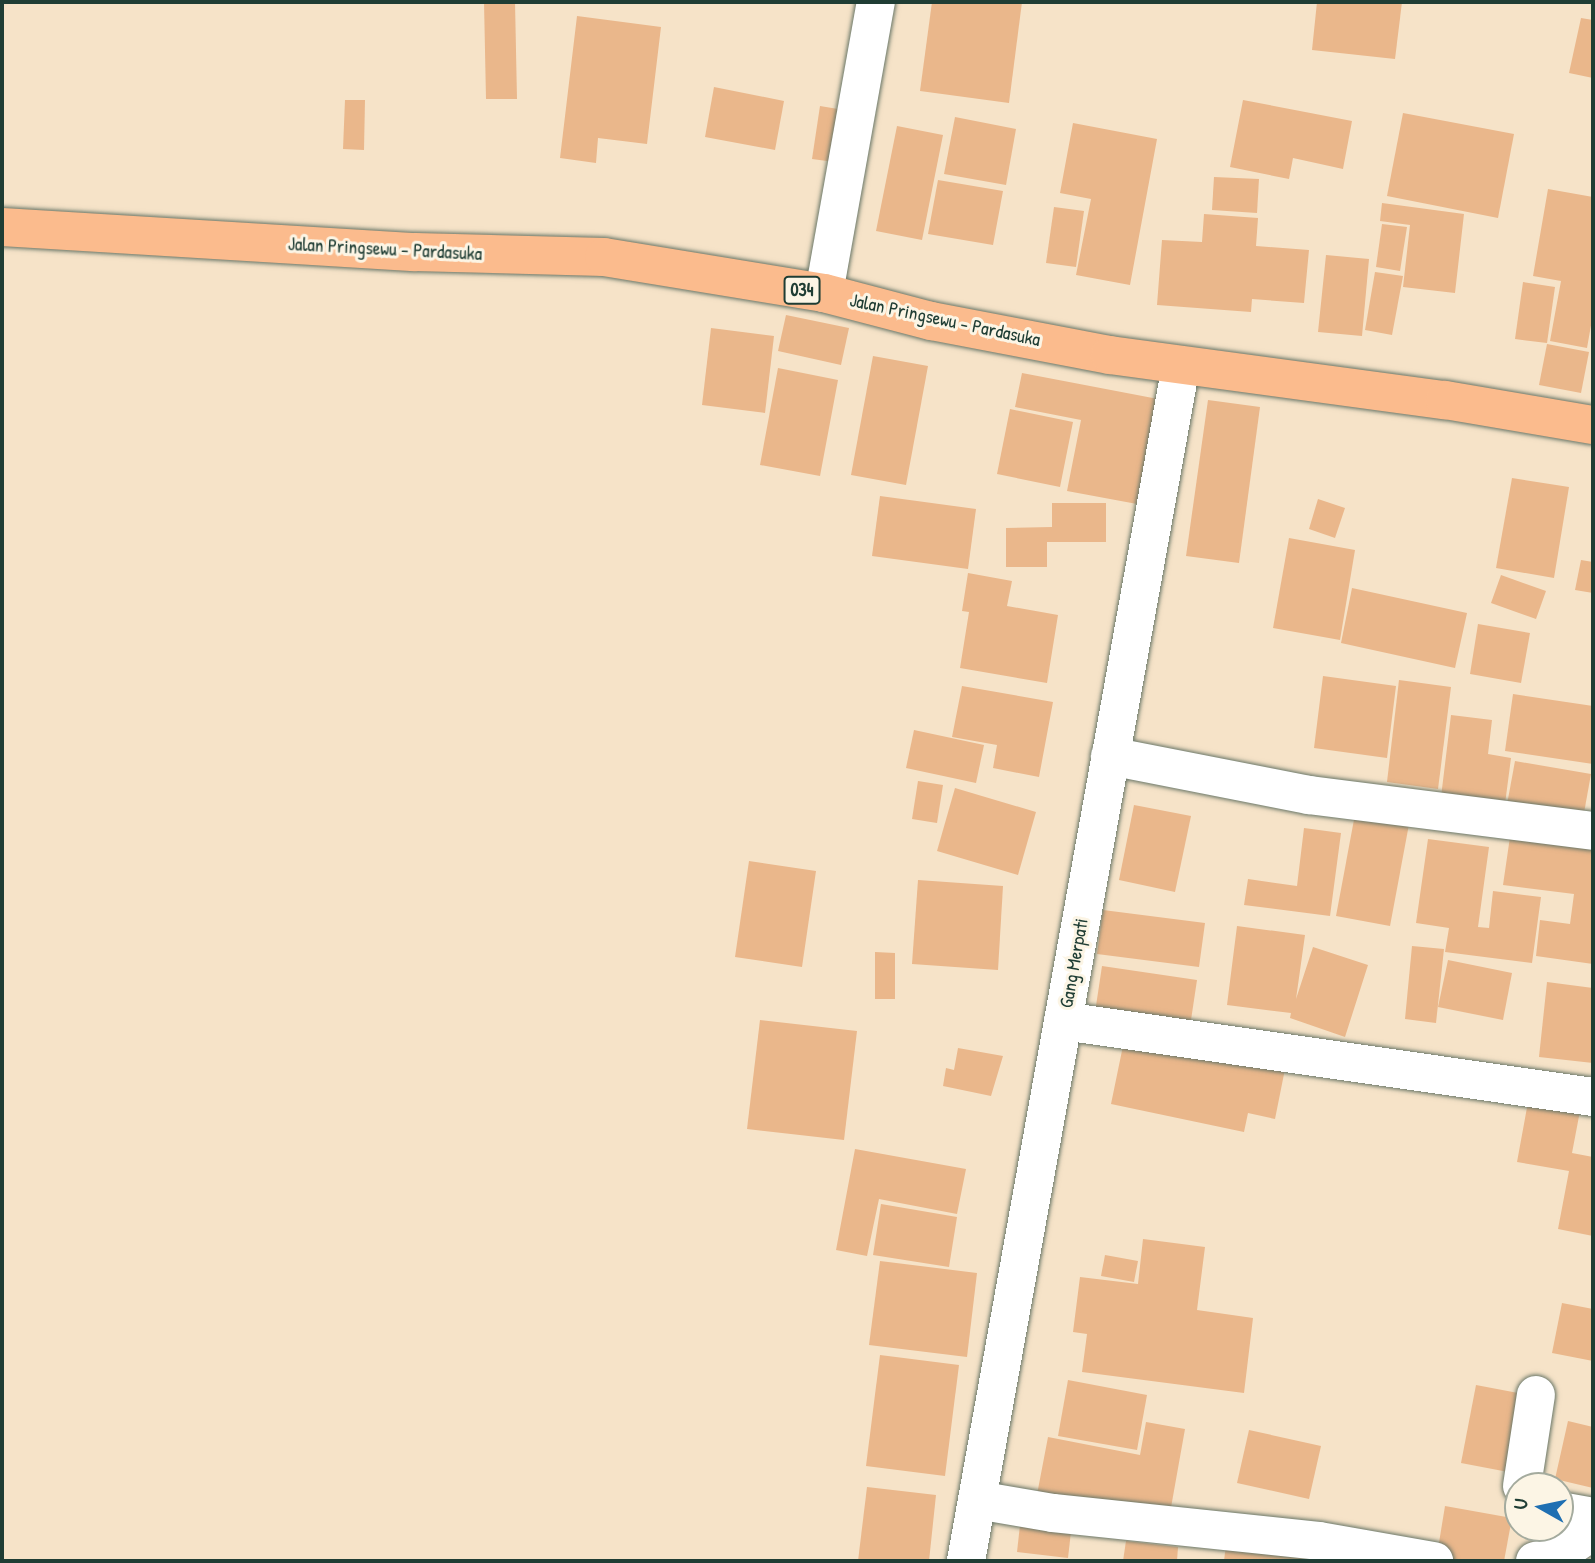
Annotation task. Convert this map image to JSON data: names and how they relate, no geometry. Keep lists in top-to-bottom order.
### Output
{
  "streets": {
    "main road": ["Jalan Pringsewu - Pardasuka", "034"],
    "street": ["Gang Merpati"]
  },
  "crossings": [
    ["Jalan Pringsewu - Pardasuka", "Gang Merpati"]
  ],
  "north": "left"
}
